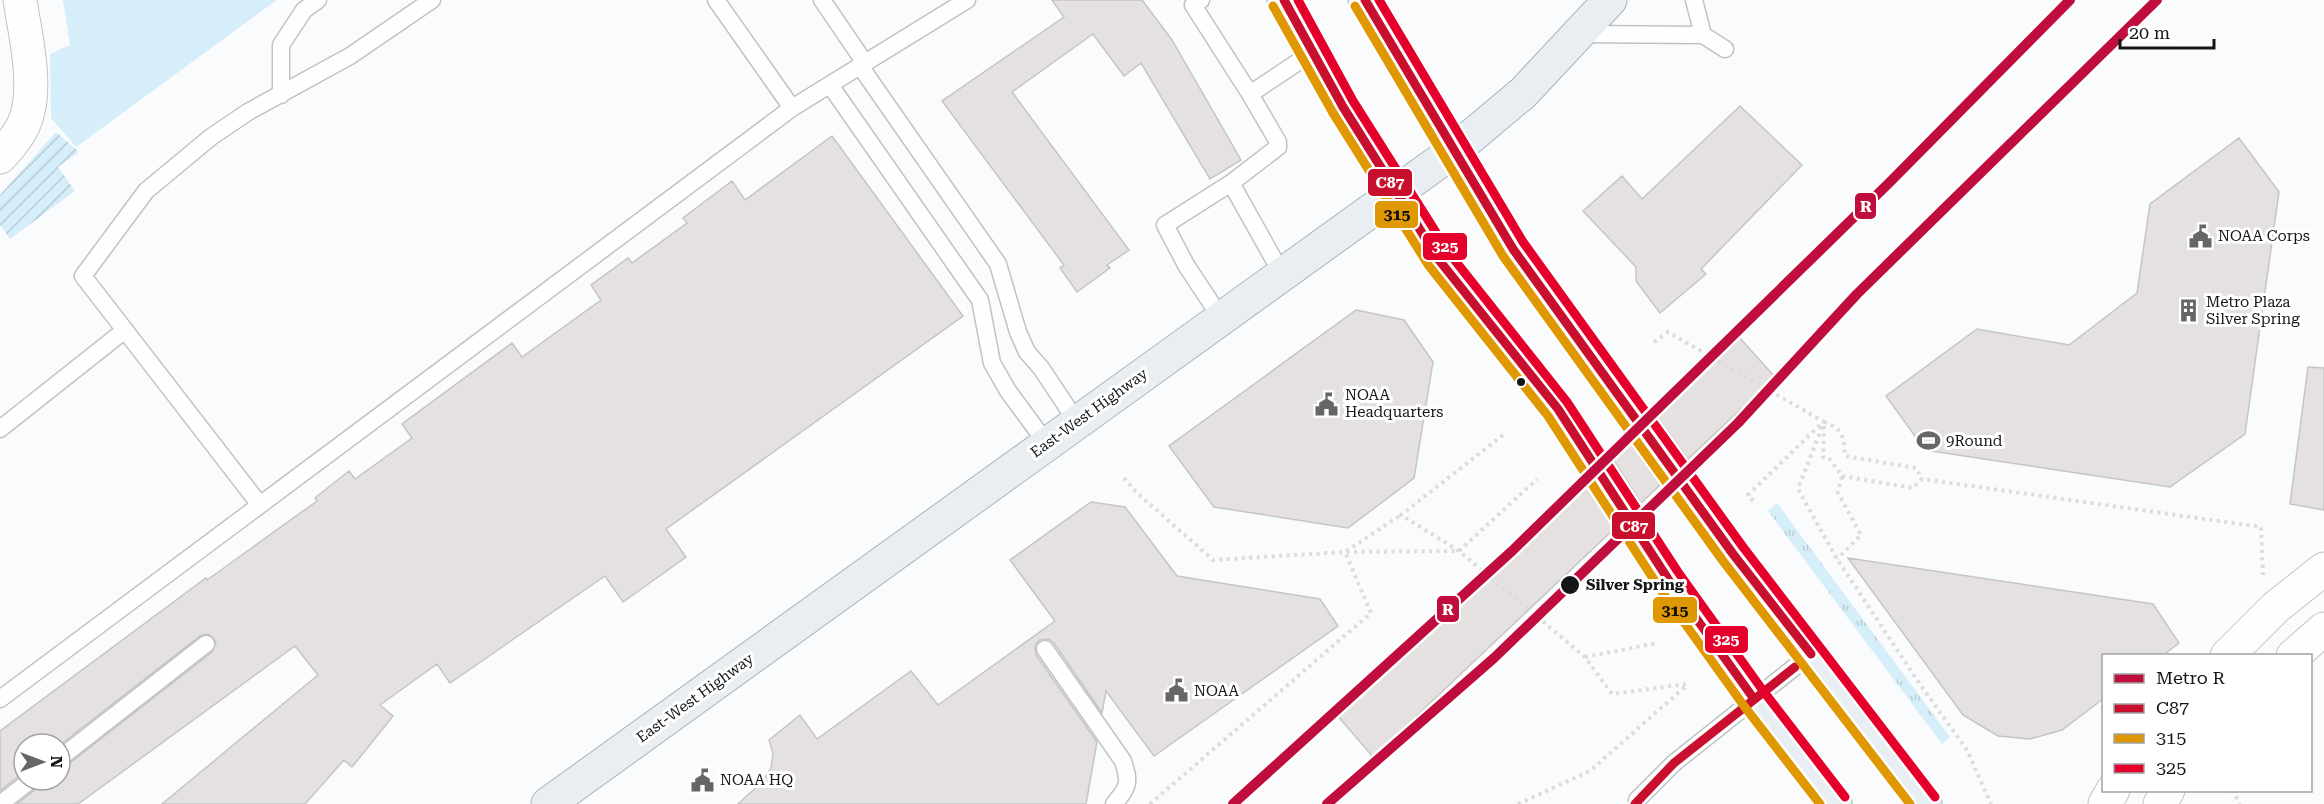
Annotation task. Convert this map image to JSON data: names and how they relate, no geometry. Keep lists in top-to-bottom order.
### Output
{
  "streets": {
    "main road": ["East-West Highway"]
  },
  "places": {
    "public building": [
      "NOAA Corps",
      "NOAA Headquarters",
      "NOAA",
      "NOAA HQ"
    ],
    "building": ["Metro Plaza Silver Spring"],
    "sports": ["9Round"],
    "other": ["Silver Spring"]
  },
  "lines": [
    "metro line R",
    "transit line C87",
    "transit line 325",
    "transit line 315"
  ],
  "legend": [
    "Metro R",
    "C87",
    "315",
    "325"
  ],
  "scale_bar": "20 m",
  "north": "right"
}
